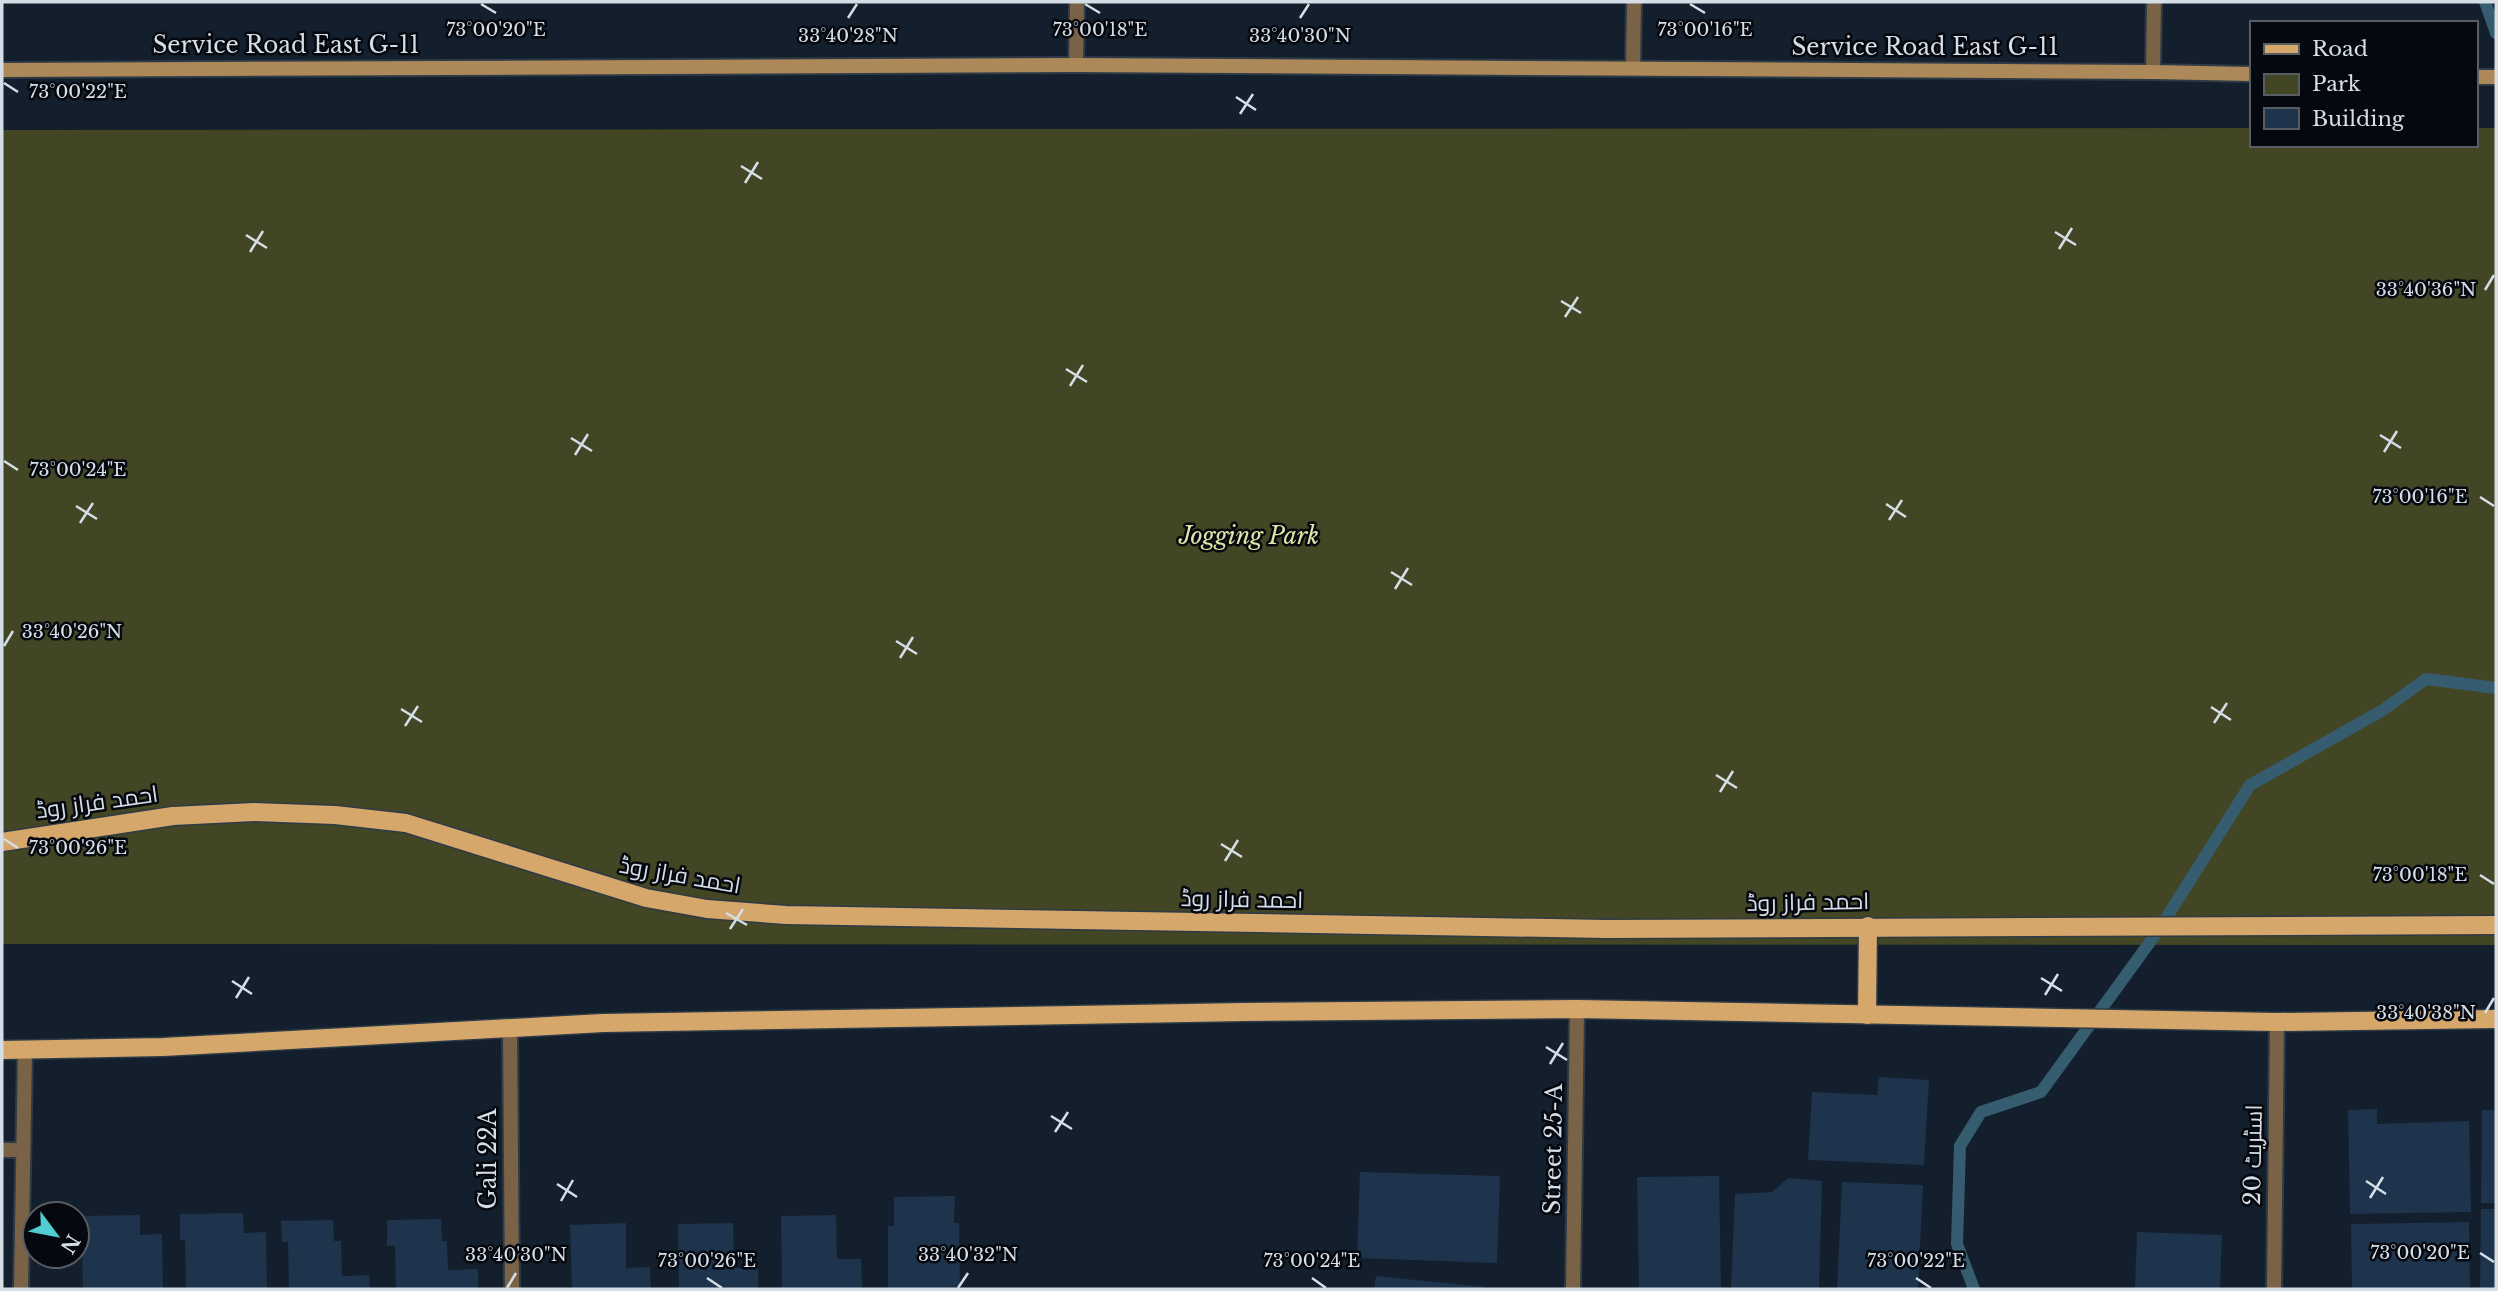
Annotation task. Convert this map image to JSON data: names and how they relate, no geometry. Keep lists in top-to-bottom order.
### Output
{
  "streets": {
    "main road": ["احمد فراز روڈ"],
    "street": [
      "Service Road East G-11",
      "Street 25-A",
      "اسٹریٹ 20",
      "Gali 22A"
    ]
  },
  "parks": ["Jogging Park"],
  "legend": ["Road", "Park", "Building"],
  "north": "bottom right",
  "coordinates": [
    "73°00'20\"E",
    "73°00'18\"E",
    "73°00'16\"E",
    "33°40'28\"N",
    "33°40'30\"N",
    "73°00'22\"E",
    "33°40'36\"N",
    "73°00'24\"E",
    "33°40'26\"N",
    "73°00'26\"E",
    "33°40'38\"N",
    "33°40'32\"N"
  ]
}
